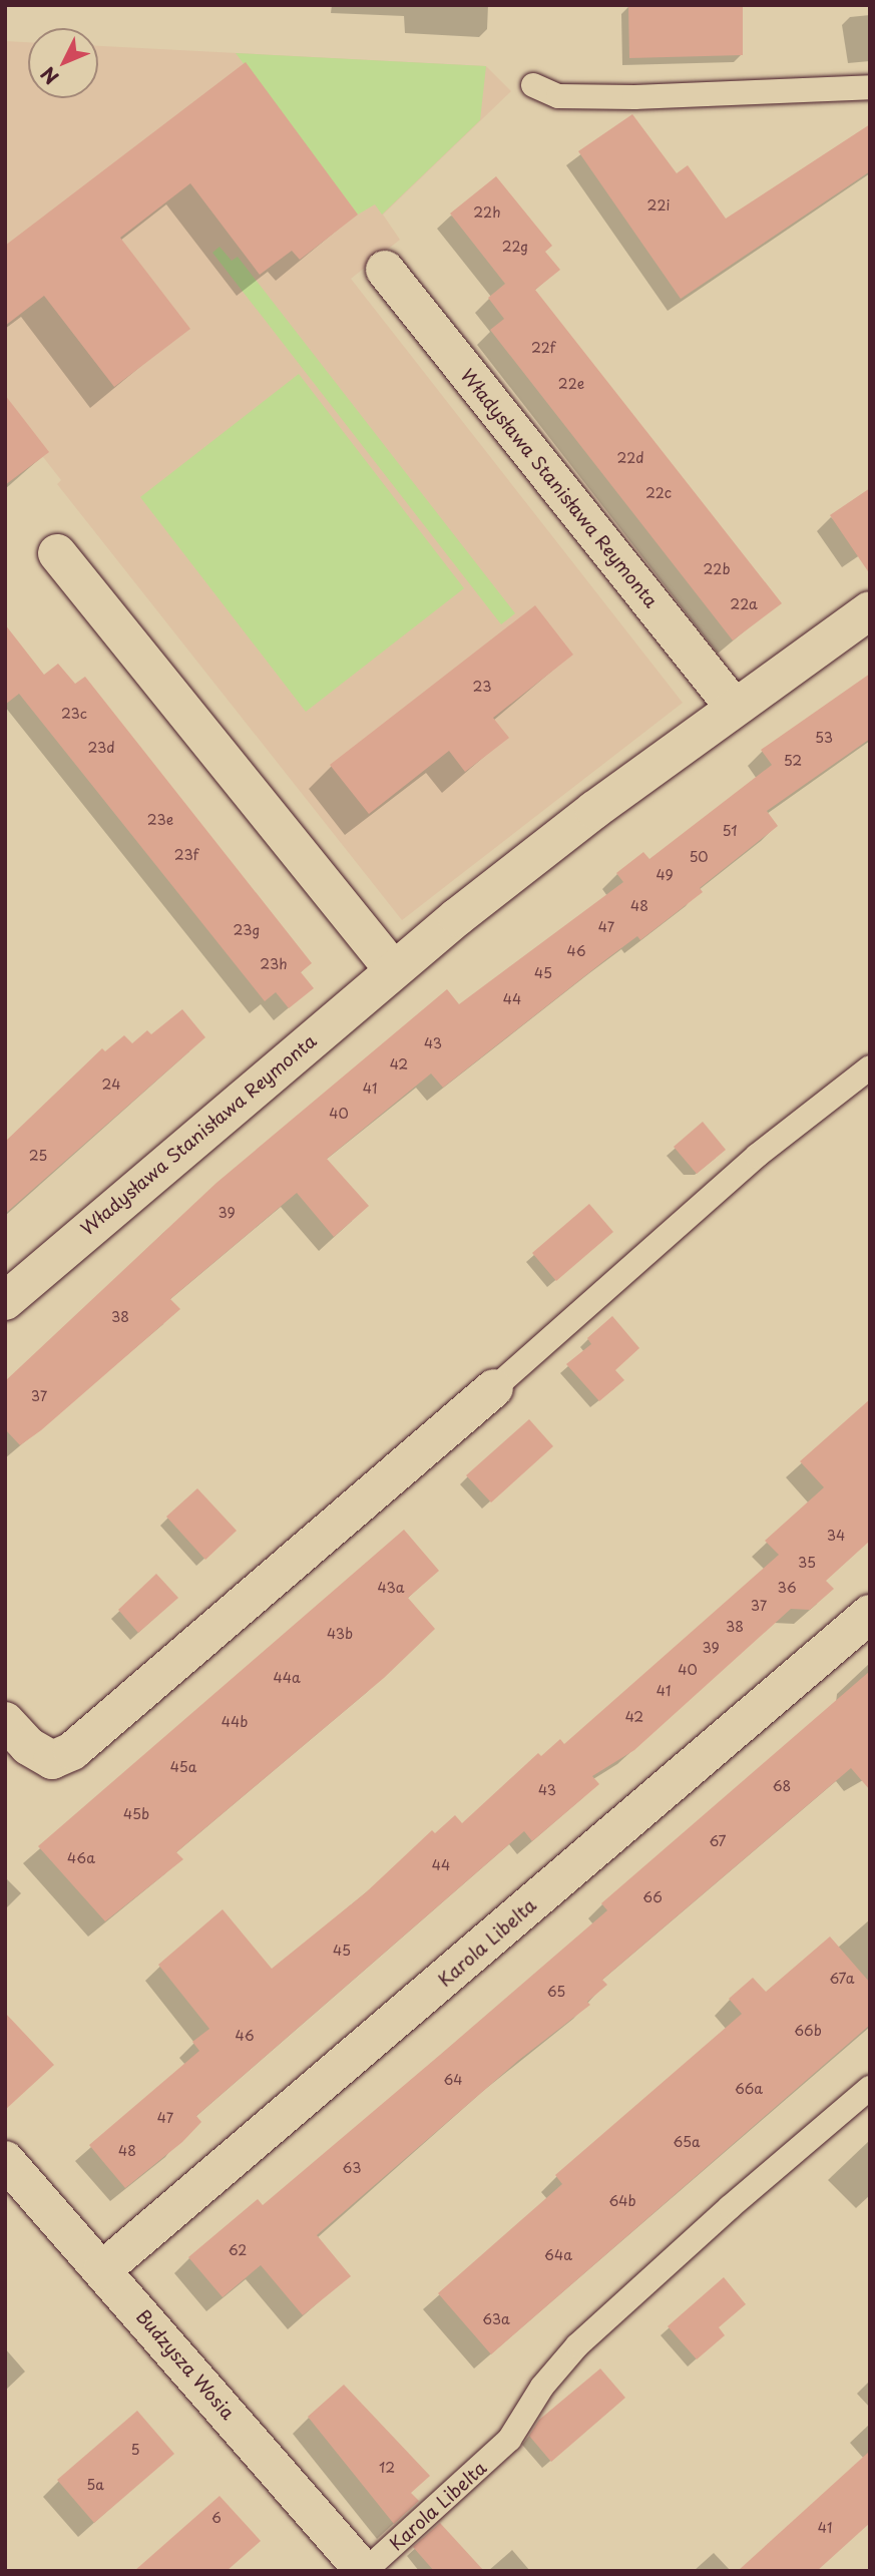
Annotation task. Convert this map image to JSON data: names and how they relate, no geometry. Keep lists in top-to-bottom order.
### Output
{
  "streets": {
    "street": ["Władysława Stanisława Reymonta", "Karola Libelta", "Budzysza Wosia"]
  },
  "crossings": [
    ["Karola Libelta", "Budzysza Wosia"]
  ],
  "house_numbers": [
    "22i",
    "22h",
    "22g",
    "22f",
    "22e",
    "22d",
    "22c",
    "22b",
    "22a",
    "23",
    "23c",
    "53",
    "23d",
    "52",
    "23e",
    "51",
    "23f",
    "50",
    "49",
    "48",
    "47",
    "23g",
    "46",
    "23h",
    "45",
    "44",
    "43",
    "42",
    "24",
    "41",
    "40",
    "25",
    "39",
    "38",
    "37",
    "34",
    "35",
    "43a",
    "36",
    "37",
    "38",
    "43b",
    "39",
    "40",
    "44a",
    "41",
    "42",
    "44b",
    "45a",
    "68",
    "43",
    "45b",
    "67",
    "46a",
    "44",
    "66",
    "45",
    "67a",
    "65",
    "66b",
    "46",
    "64",
    "66a",
    "47",
    "65a",
    "48",
    "63",
    "64b",
    "62",
    "64a",
    "63a",
    "5",
    "12",
    "5a",
    "6",
    "41"
  ],
  "north": "bottom left"
}
